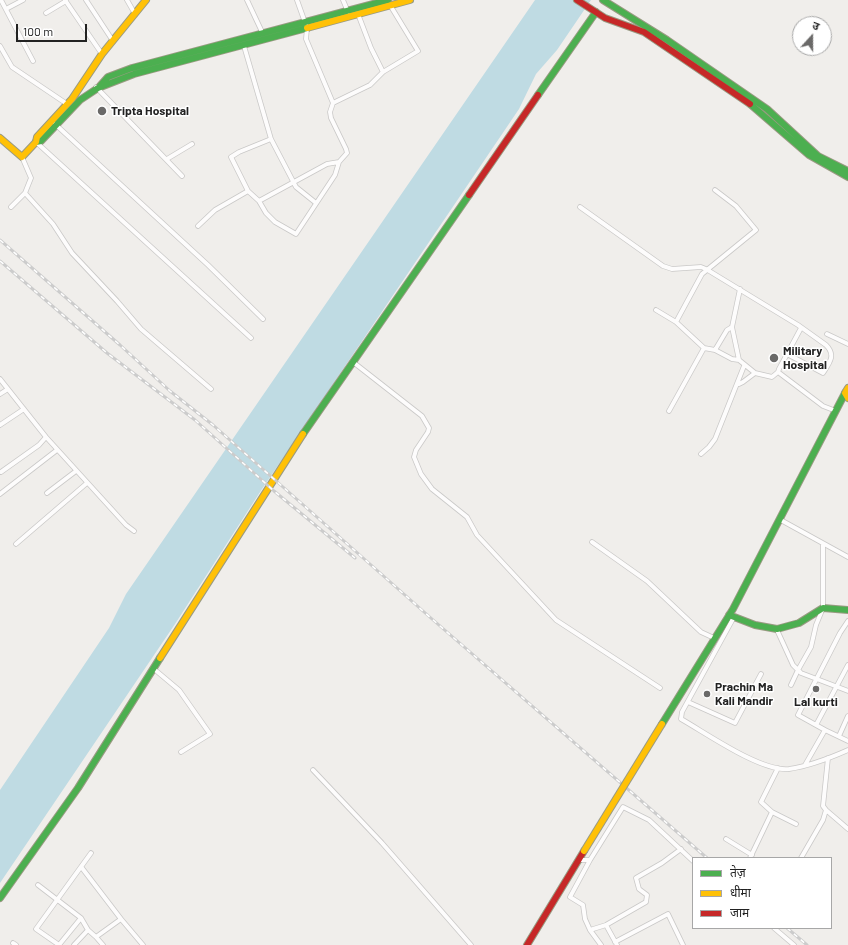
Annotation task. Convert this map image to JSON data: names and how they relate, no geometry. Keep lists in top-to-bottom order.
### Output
{
  "places": [
    "Tripta Hospital",
    "Military Hospital",
    "Lal kurti",
    "Prachin Ma Kali Mandir"
  ],
  "legend": ["तेज़", "धीमा", "जाम"],
  "scale_bar": "100 m",
  "north": "top"
}
